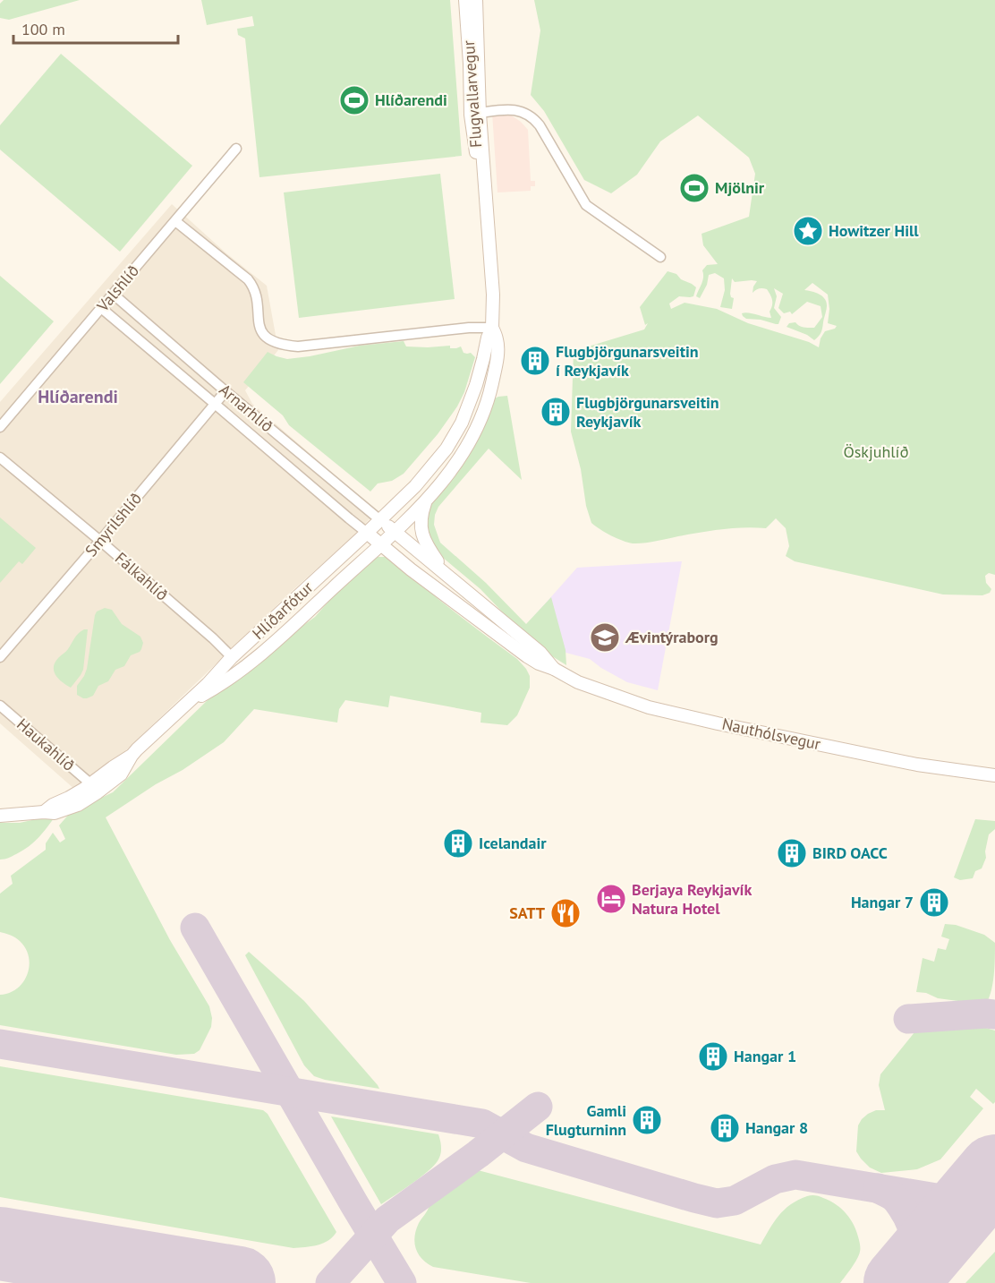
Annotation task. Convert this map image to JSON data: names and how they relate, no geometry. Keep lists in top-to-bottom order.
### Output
{
  "streets": {
    "street": [
      "Flugvallarvegur",
      "Valshlíð",
      "Arnarhlíð",
      "Smyrilshlíð",
      "Fálkahlíð",
      "Hlíðarfótur",
      "Nauthólsvegur",
      "Haukahlíð"
    ]
  },
  "crossings": [
    ["Flugvallarvegur", "Arnarhlíð"],
    ["Flugvallarvegur", "Hlíðarfótur"],
    ["Flugvallarvegur", "Nauthólsvegur"],
    ["Valshlíð", "Arnarhlíð"],
    ["Arnarhlíð", "Smyrilshlíð"],
    ["Arnarhlíð", "Hlíðarfótur"],
    ["Arnarhlíð", "Nauthólsvegur"],
    ["Smyrilshlíð", "Fálkahlíð"],
    ["Fálkahlíð", "Hlíðarfótur"],
    ["Hlíðarfótur", "Nauthólsvegur"],
    ["Hlíðarfótur", "Haukahlíð"]
  ],
  "districts": ["Hlíðarendi"],
  "parks": ["Öskjuhlíð"],
  "places": {
    "sports": ["Hlíðarendi", "Mjölnir"],
    "place": ["Howitzer Hill"],
    "building": [
      "Flugbjörgunarsveitin í Reykjavík",
      "Flugbjörgunarsveitin Reykjavík",
      "Icelandair",
      "BIRD OACC",
      "Hangar 7",
      "Hangar 1",
      "Gamli Flugturninn",
      "Hangar 8"
    ],
    "school or university": ["Ævintýraborg"],
    "hotel": ["Berjaya Reykjavík Natura Hotel"],
    "restaurant": ["SATT"]
  },
  "scale_bar": "100 m"
}
